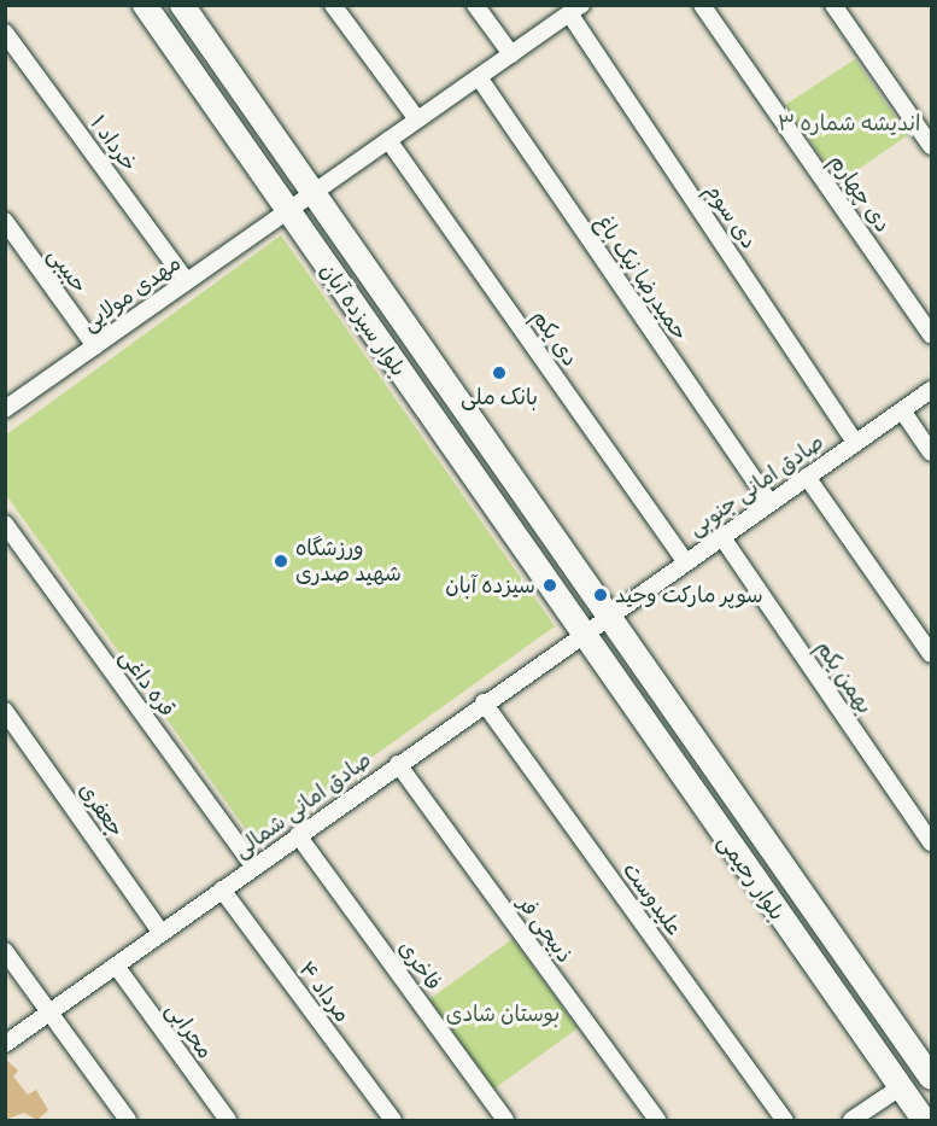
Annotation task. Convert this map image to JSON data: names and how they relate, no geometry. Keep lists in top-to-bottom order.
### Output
{
  "streets": {
    "main road": ["بلوار سیزده آبان", "بلوار رحیمی"],
    "street": [
      "خرداد ۱",
      "دی چهارم",
      "دی سوم",
      "حبیبی",
      "حمیدرضا نیک باغ",
      "مهدی مولایی",
      "دی یکم",
      "صادق امانی جنوبی",
      "بهمن یکم",
      "قره داغی",
      "صادق امانی شمالی",
      "جعفری",
      "علیدوست",
      "ذبیحی فر",
      "فاخری",
      "مرداد ۴",
      "محرابی"
    ]
  },
  "crossings": [
    ["خرداد ۱", "مهدی مولایی"],
    ["دی سوم", "صادق امانی جنوبی"],
    ["حبیبی", "مهدی مولایی"],
    ["حمیدرضا نیک باغ", "صادق امانی جنوبی"],
    ["مهدی مولایی", "بلوار سیزده آبان"],
    ["بلوار سیزده آبان", "صادق امانی جنوبی"],
    ["بلوار سیزده آبان", "صادق امانی شمالی"],
    ["بلوار سیزده آبان", "بلوار رحیمی"],
    ["دی یکم", "صادق امانی جنوبی"],
    ["صادق امانی جنوبی", "بهمن یکم"],
    ["صادق امانی جنوبی", "صادق امانی شمالی"],
    ["صادق امانی جنوبی", "بلوار رحیمی"],
    ["قره داغی", "صادق امانی شمالی"],
    ["صادق امانی شمالی", "جعفری"],
    ["صادق امانی شمالی", "بلوار رحیمی"],
    ["صادق امانی شمالی", "علیدوست"],
    ["صادق امانی شمالی", "ذبیحی فر"],
    ["صادق امانی شمالی", "فاخری"],
    ["صادق امانی شمالی", "مرداد ۴"],
    ["صادق امانی شمالی", "محرابی"]
  ],
  "parks": ["اندیشه شماره ۳", "بوستان شادی"],
  "places": [
    "بانک ملی",
    "ورزشگاه شهید صدری",
    "سیزده آبان",
    "سوپر مارکت وحید"
  ]
}
